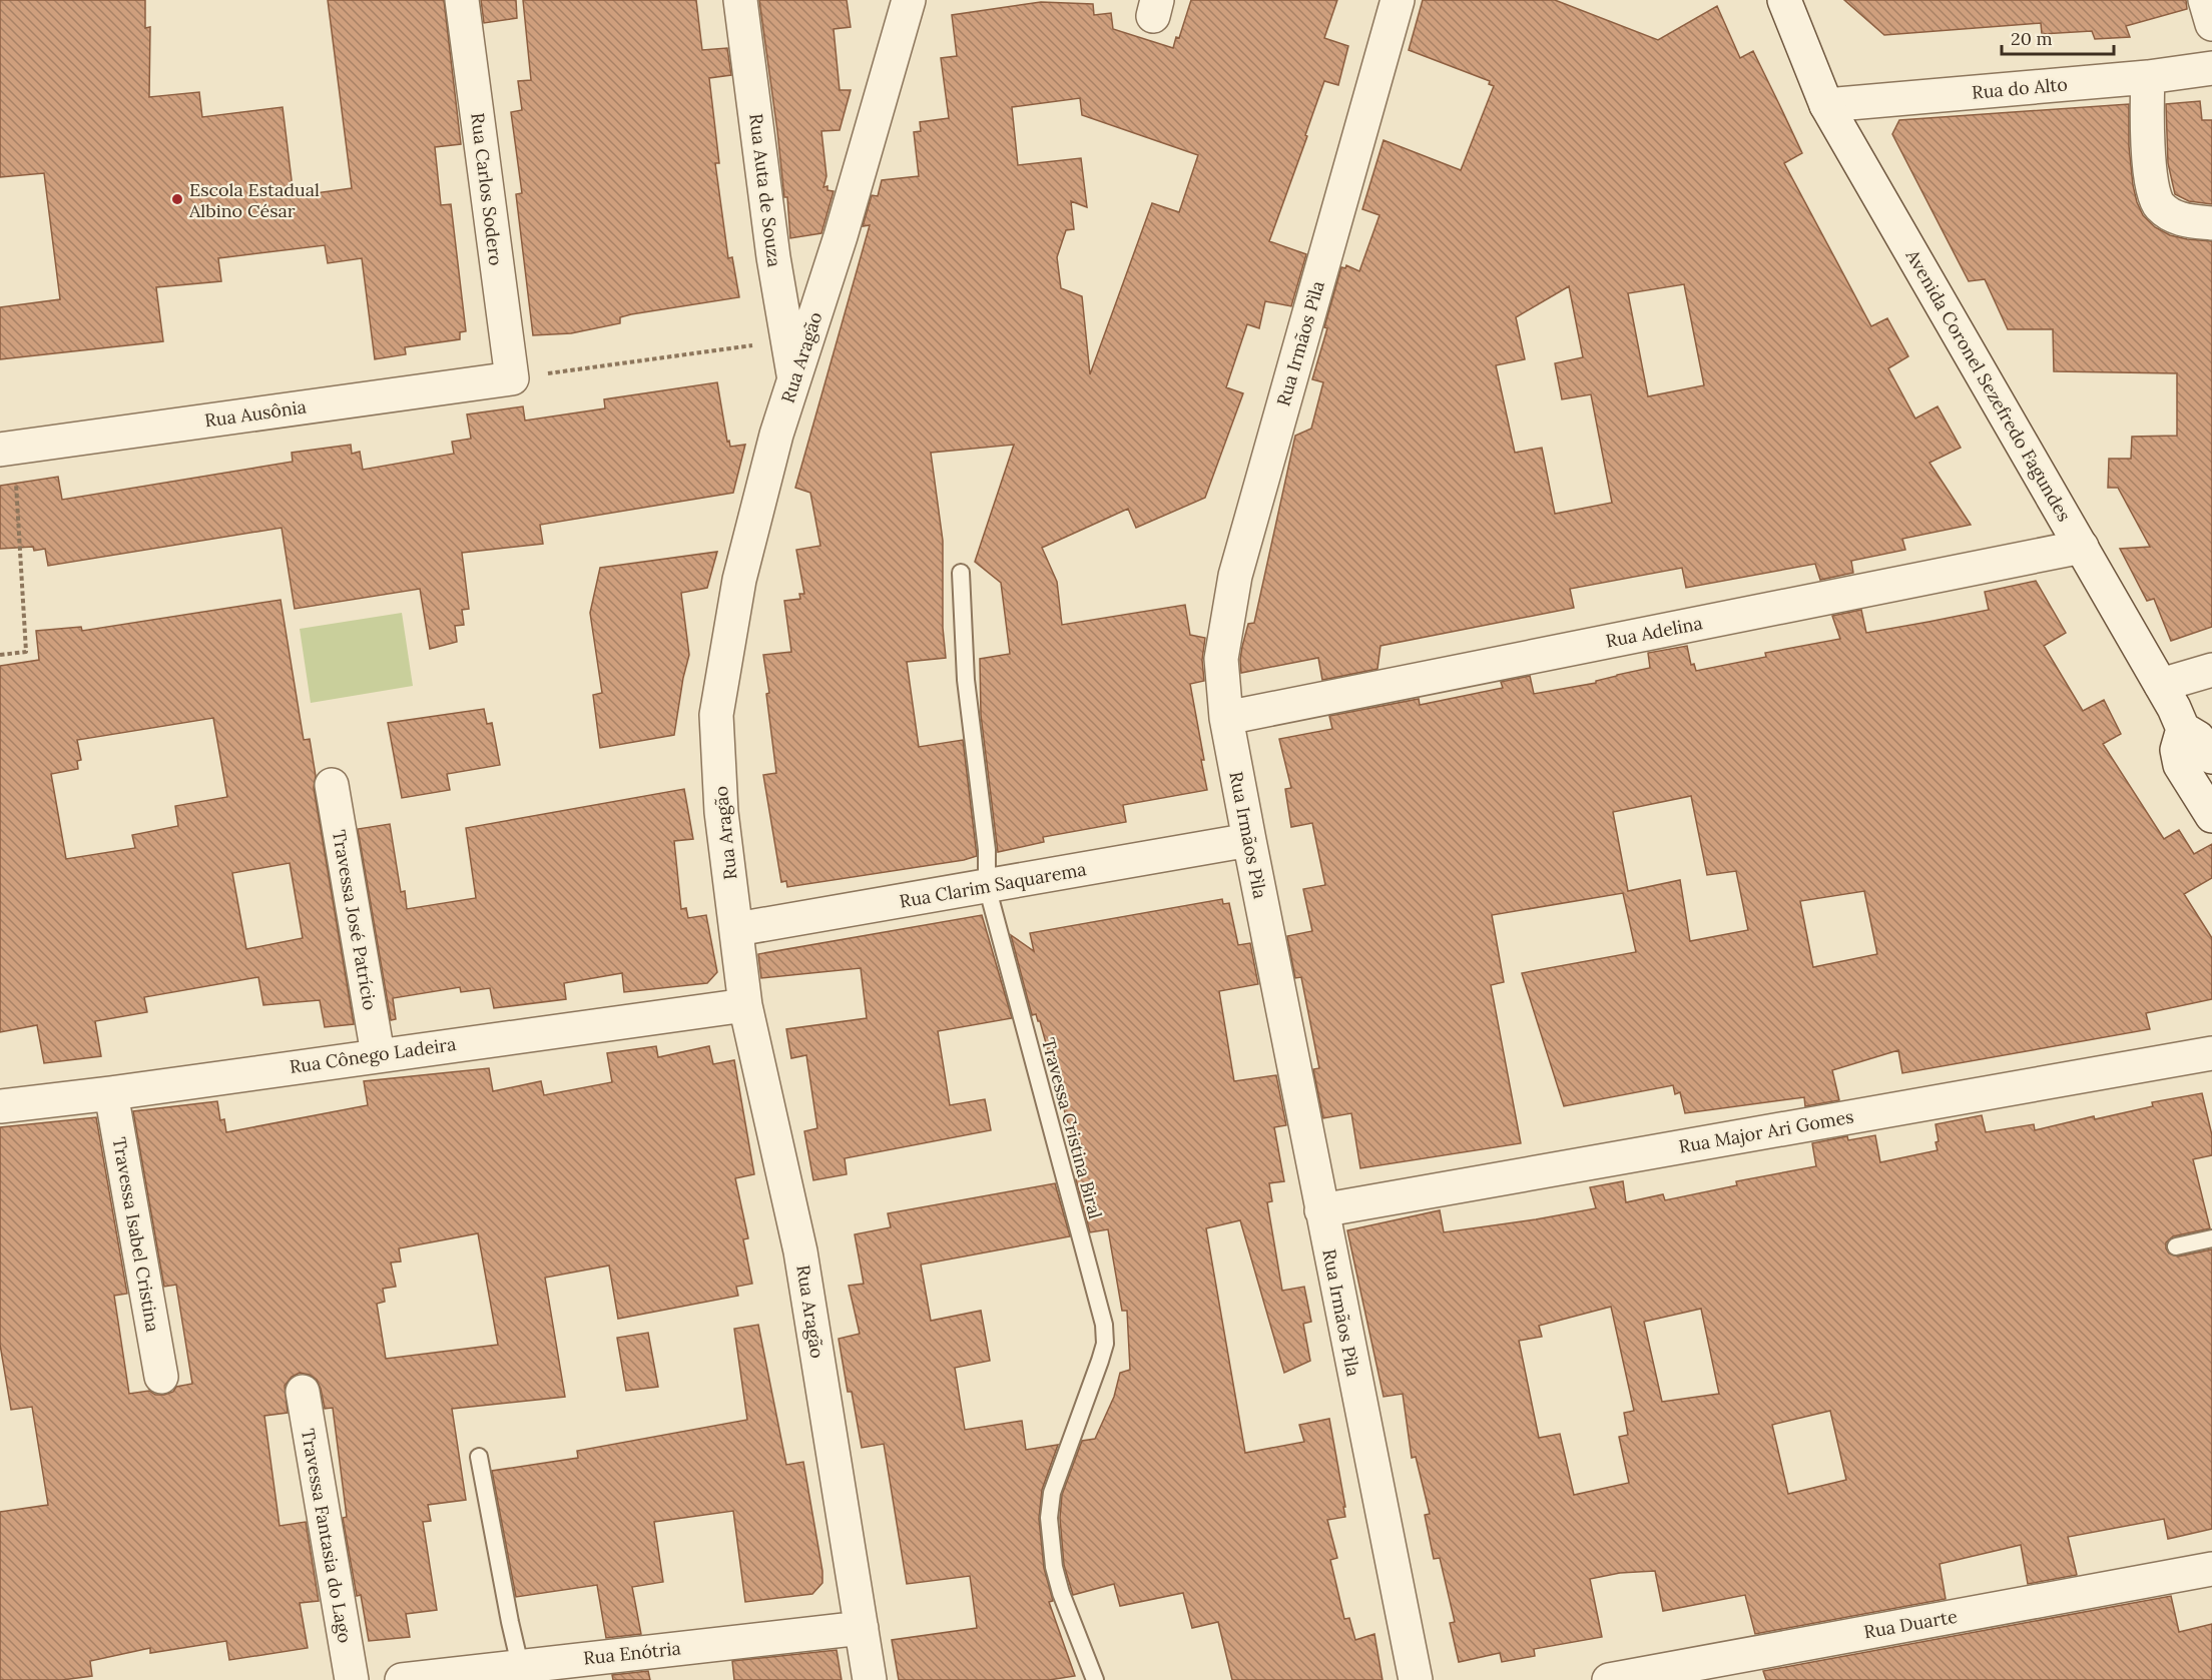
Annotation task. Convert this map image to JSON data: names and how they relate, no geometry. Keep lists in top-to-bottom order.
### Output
{
  "streets": {
    "street": [
      "Rua do Alto",
      "Rua Carlos Sodero",
      "Rua Auta de Souza",
      "Rua Irmãos Pìla",
      "Rua Aragão",
      "Avenida Coronel Sezefredo Fagundes",
      "Rua Ausônia",
      "Rua Adelina",
      "Rua Clarim Saquarema",
      "Travessa José Patrício",
      "Rua Cônego Ladeira",
      "Rua Major Ari Gomes",
      "Travessa Isabel Cristina",
      "Travessa Fantasia do Lago",
      "Rua Duarte",
      "Rua Enótria"
    ],
    "lane": ["Travessa Cristina Biral"]
  },
  "crossings": [
    ["Rua do Alto", "Avenida Coronel Sezefredo Fagundes"],
    ["Rua Carlos Sodero", "Rua Ausônia"],
    ["Rua Auta de Souza", "Rua Aragão"],
    ["Rua Irmãos Pìla", "Rua Adelina"],
    ["Rua Irmãos Pìla", "Rua Clarim Saquarema"],
    ["Rua Irmãos Pìla", "Rua Major Ari Gomes"],
    ["Rua Aragão", "Rua Clarim Saquarema"],
    ["Rua Aragão", "Rua Cônego Ladeira"],
    ["Rua Aragão", "Rua Enótria"],
    ["Avenida Coronel Sezefredo Fagundes", "Rua Adelina"],
    ["Rua Clarim Saquarema", "Travessa Cristina Biral"],
    ["Travessa José Patrício", "Rua Cônego Ladeira"],
    ["Rua Cônego Ladeira", "Travessa Isabel Cristina"]
  ],
  "places": ["Escola Estadual Albino César"],
  "scale_bar": "20 m"
}
